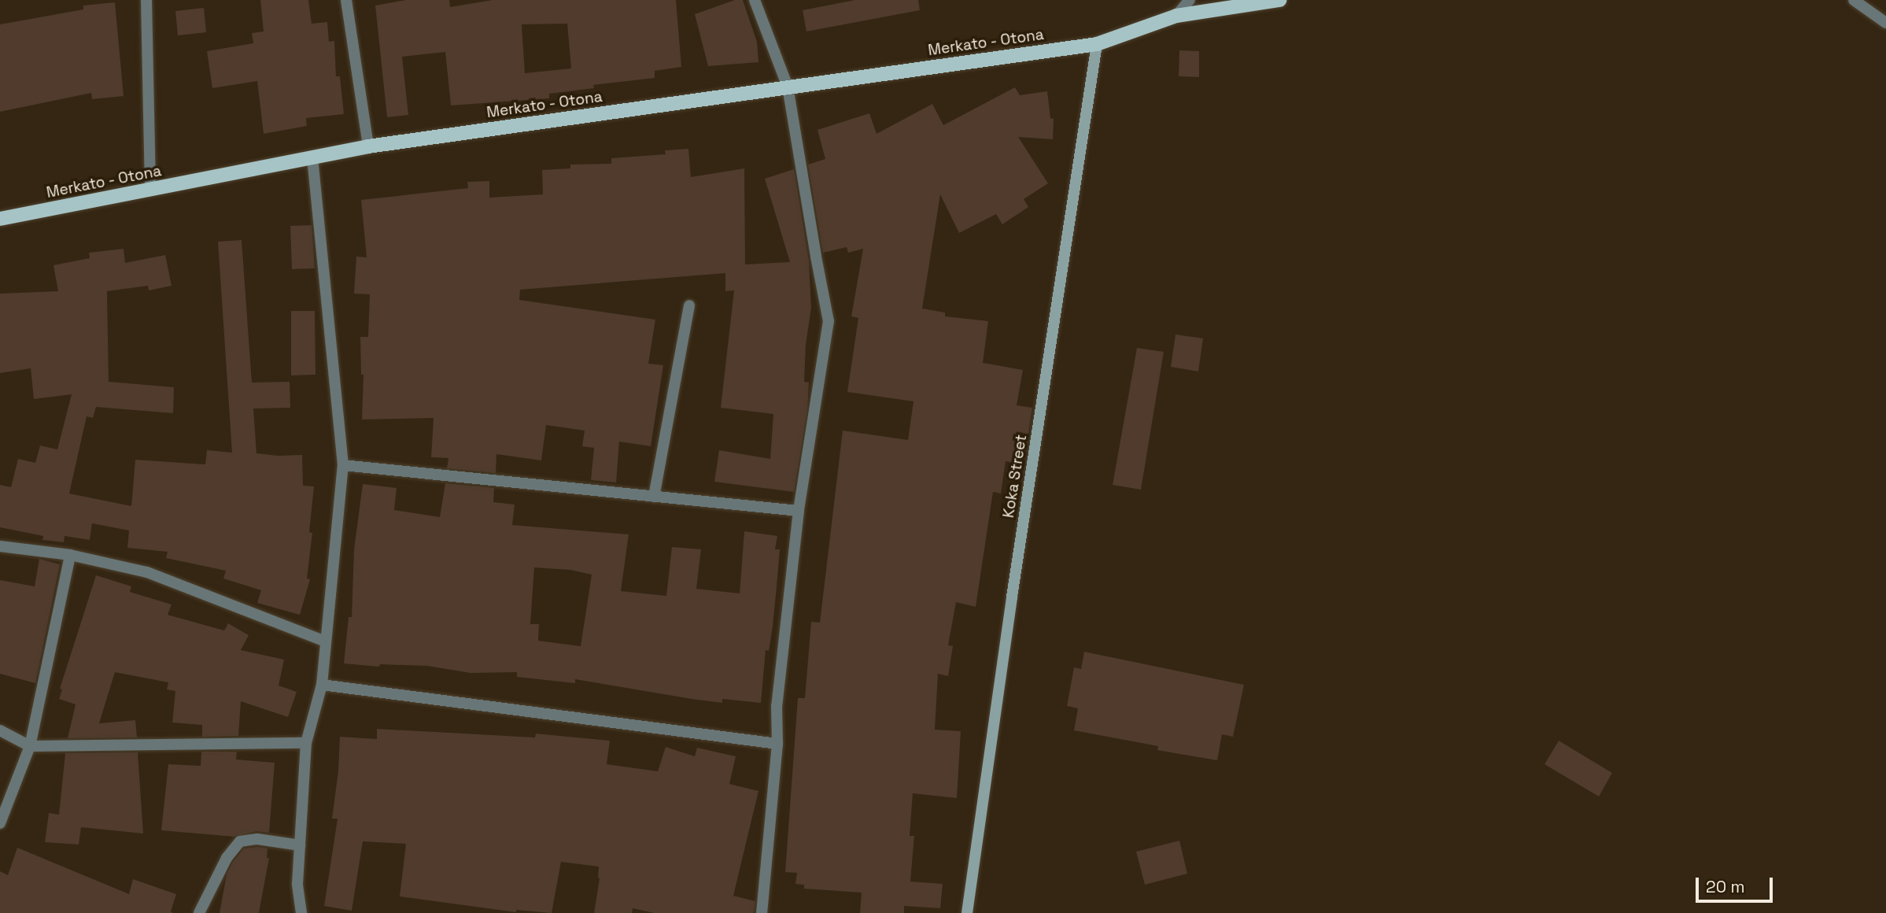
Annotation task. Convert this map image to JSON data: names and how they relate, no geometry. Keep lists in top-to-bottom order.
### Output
{
  "streets": {
    "main road": ["Merkato - Otona", "Koka Street"]
  },
  "crossings": [
    ["Merkato - Otona", "Koka Street"]
  ],
  "scale_bar": "20 m"
}
